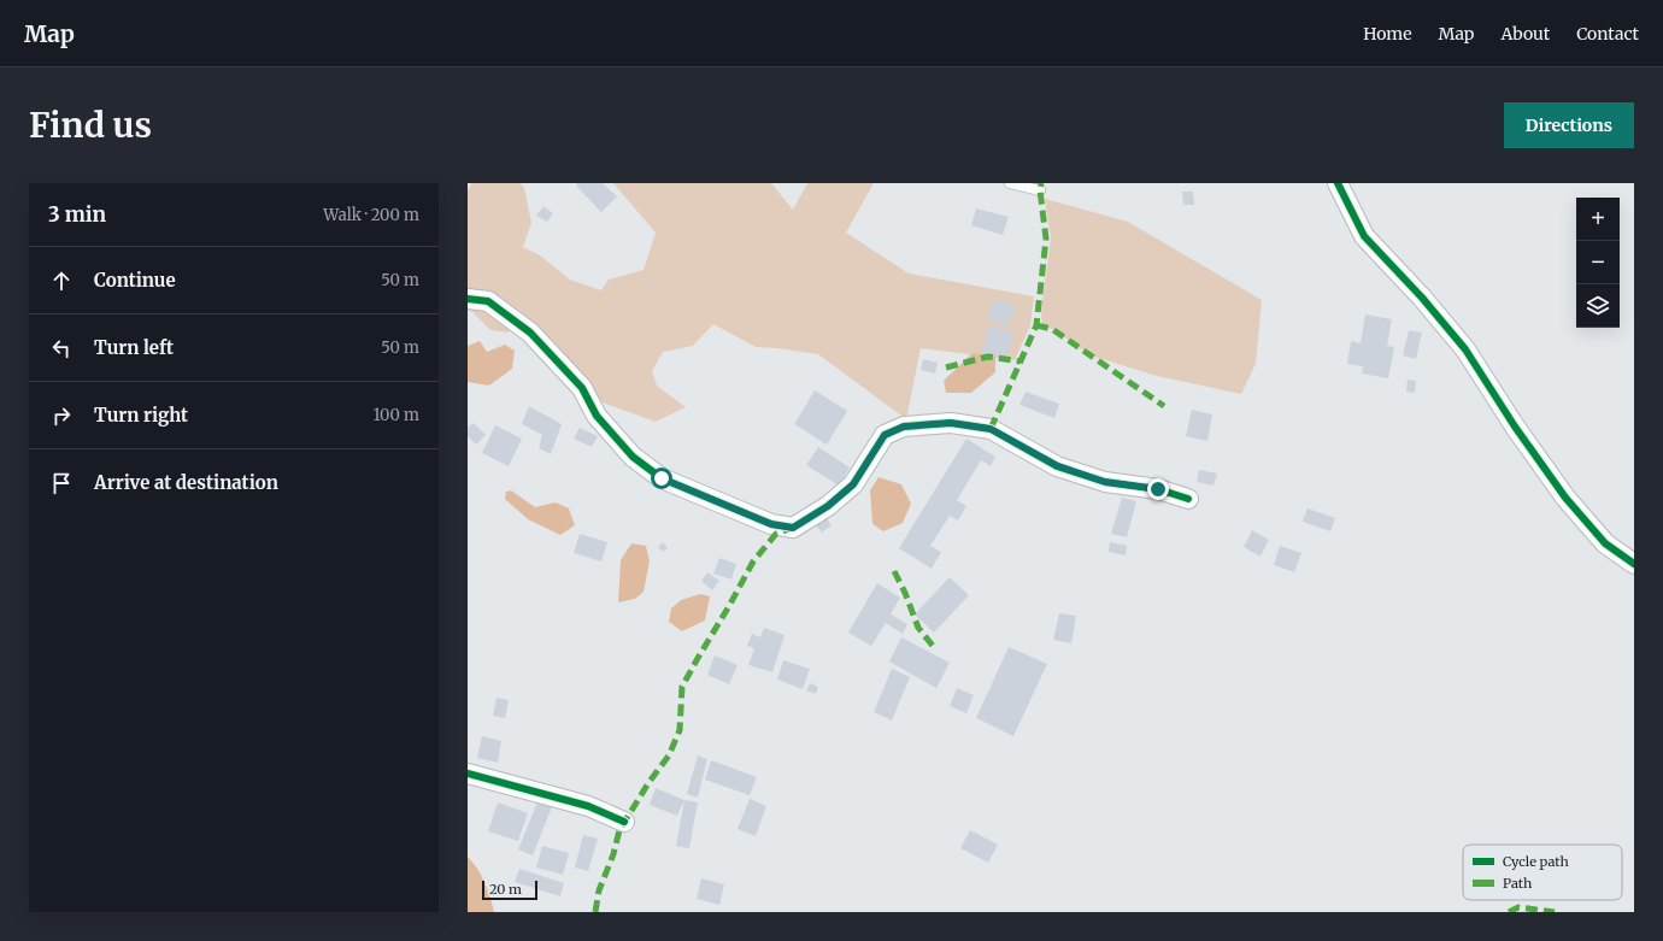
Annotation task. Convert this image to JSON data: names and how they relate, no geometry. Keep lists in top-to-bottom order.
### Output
{
  "legend": ["Cycle path", "Path"],
  "scale_bar": "20 m",
  "page": {
    "header": "Map",
    "nav": [
      "Home",
      "Map",
      "About",
      "Contact"
    ],
    "buttons": "Directions",
    "title": "Find us",
    "heading": ["3 min", "Walk · 200 m"],
    "map_buttons": ["+", "−"],
    "list": [
      ["Continue", "50 m"],
      ["Turn left", "50 m"],
      ["Turn right", "100 m"],
      "Arrive at destination"
    ],
    "scale": "20 m"
  }
}
